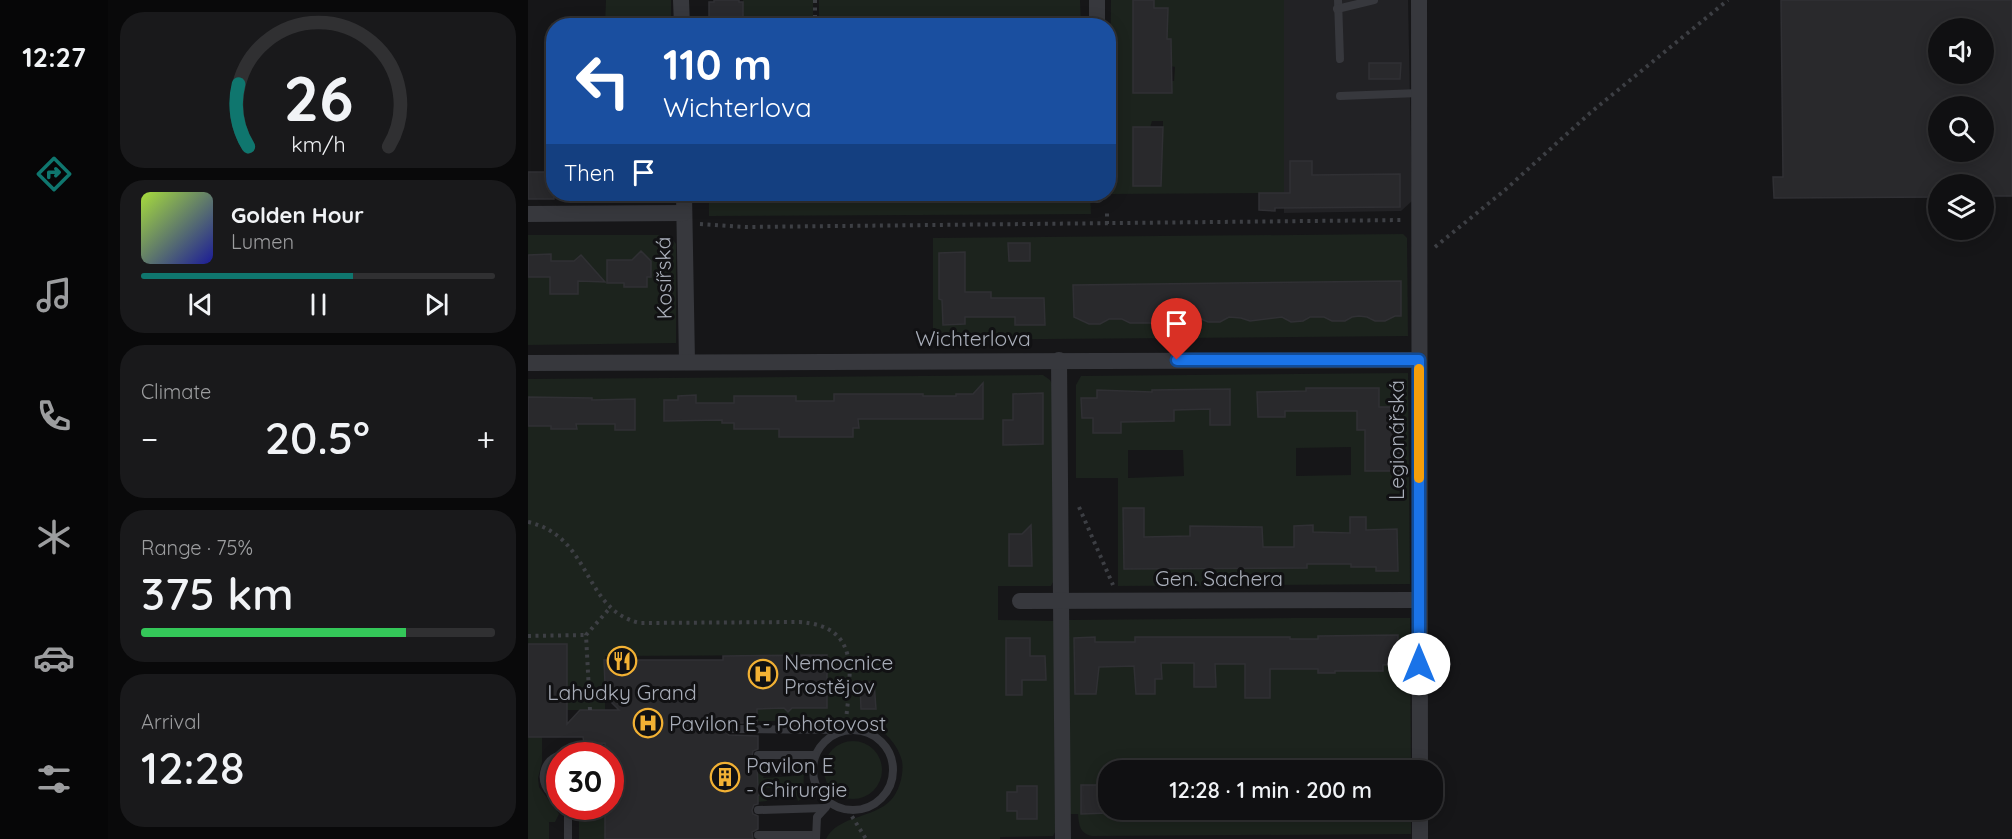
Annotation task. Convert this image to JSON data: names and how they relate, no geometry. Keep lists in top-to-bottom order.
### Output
{
  "streets": {
    "street": [
      "Kosířská",
      "Wichterlova",
      "Legionářská",
      "Gen. Sachera"
    ]
  },
  "crossings": [
    ["Kosířská", "Wichterlova"],
    ["Wichterlova", "Legionářská"],
    ["Legionářská", "Gen. Sachera"]
  ],
  "places": {
    "restaurant": ["Lahůdky Grand"],
    "hospital": ["Nemocnice Prostějov", "Pavilon E - Pohotovost"],
    "building": ["Pavilon E - Chirurgie"]
  },
  "page": {
    "tabs": "12:27",
    "turn": ["110 m", "Wichterlova"],
    "then": "Then",
    "song": ["Golden Hour", "Lumen"],
    "tile": [
      "Climate",
      ["Range · 75%", "375 km"],
      ["Arrival", "12:28"]
    ],
    "heat": ["−", "20.5°", "+"],
    "limit": "30",
    "trip": "12:28 · 1 min · 200 m",
    "gauge": ["26", "km/h"]
  }
}
